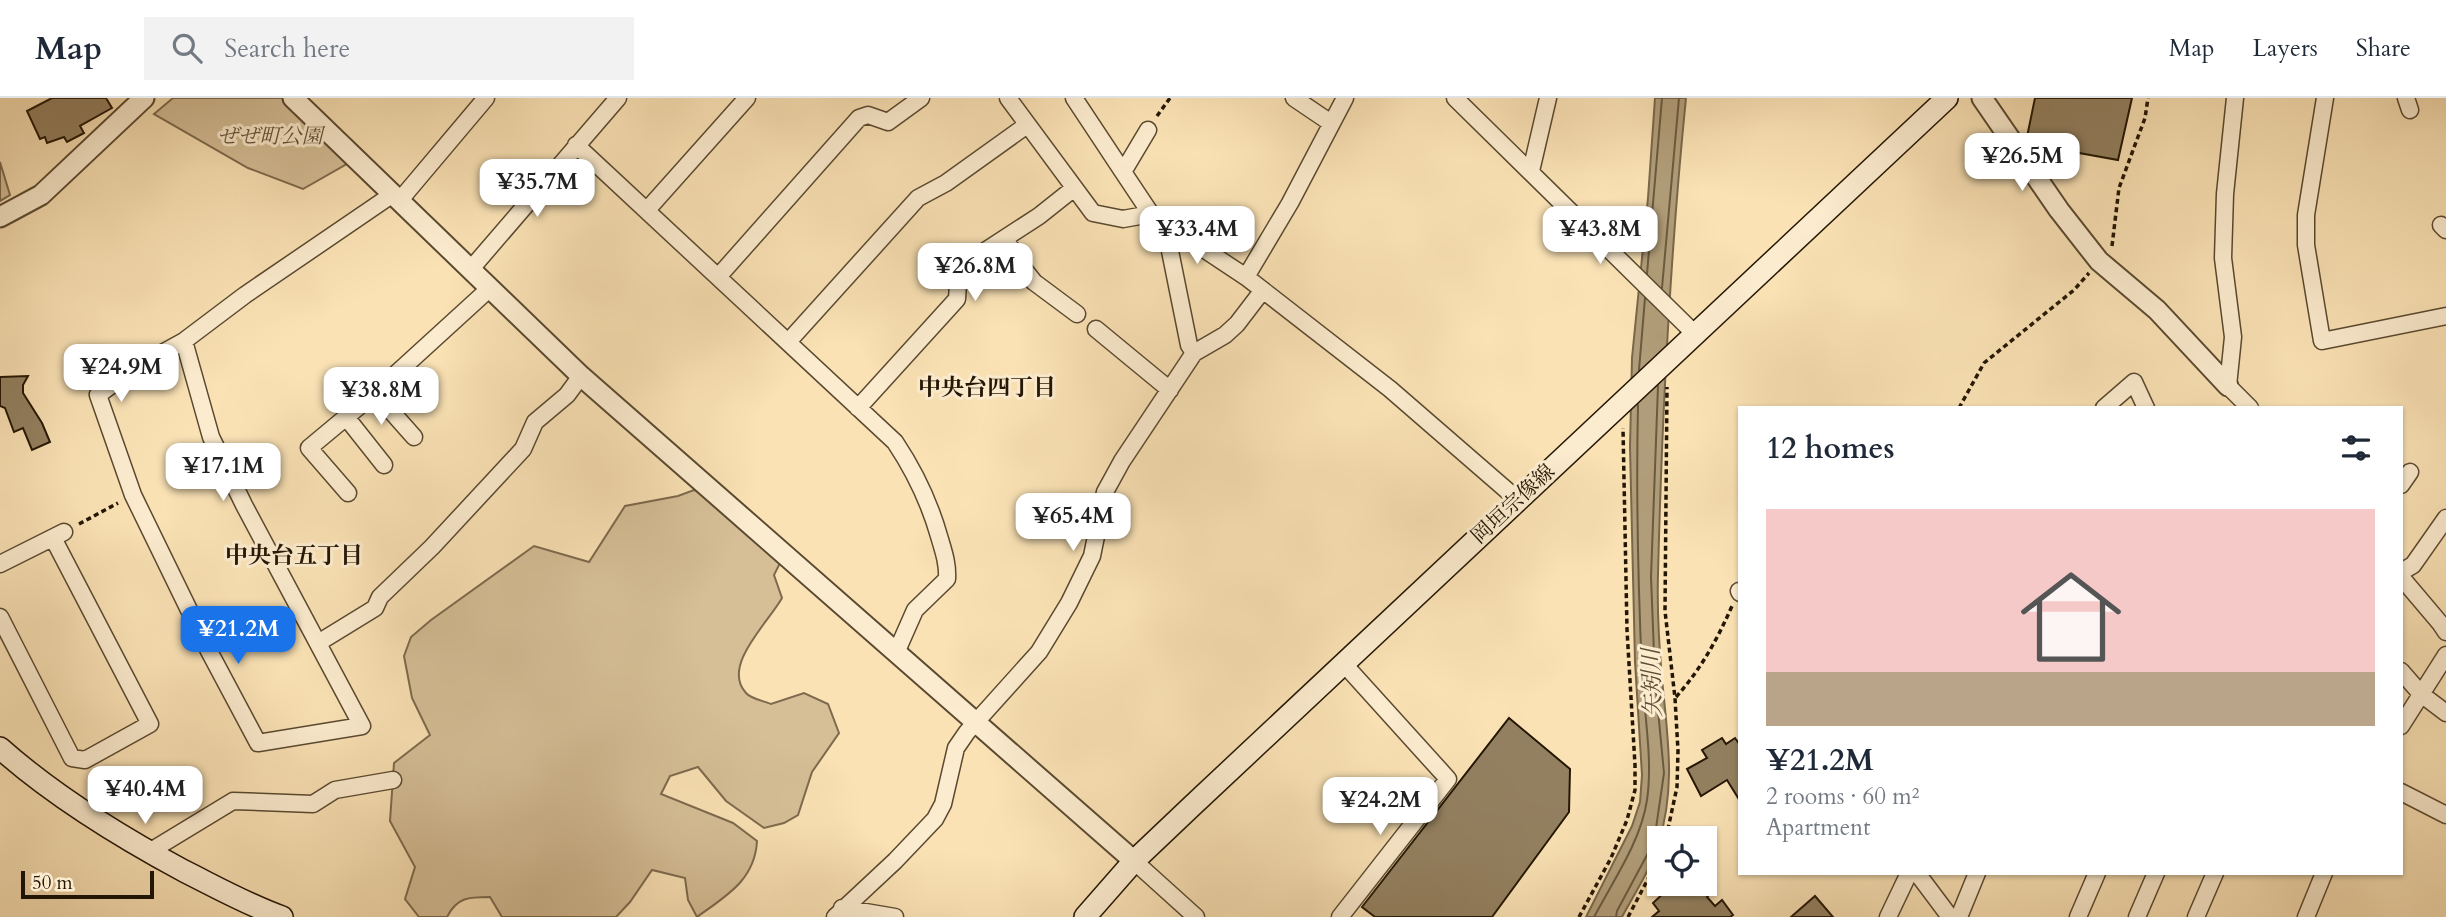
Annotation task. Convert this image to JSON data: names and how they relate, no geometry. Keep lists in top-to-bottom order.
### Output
{
  "streets": {
    "main road": ["岡垣宗像線"]
  },
  "districts": ["中央台四丁目", "中央台五丁目"],
  "water": ["矢矧川"],
  "parks": ["ぜぜ町公園"],
  "scale_bar": "50 m",
  "page": {
    "header": "Map",
    "search": "Search here",
    "nav": ["Map", "Layers", "Share"],
    "price": [
      "¥26.5M",
      "¥35.7M",
      "¥33.4M",
      "¥43.8M",
      "¥26.8M",
      "¥24.9M",
      "¥38.8M",
      "¥17.1M",
      "¥65.4M",
      "¥21.2M",
      "¥40.4M",
      "¥24.2M"
    ],
    "heading": "12 homes",
    "list": [
      {
        "name": "¥21.2M",
        "note": "2 rooms · 60 m² · Apartment"
      }
    ],
    "scale": "50 m"
  }
}
